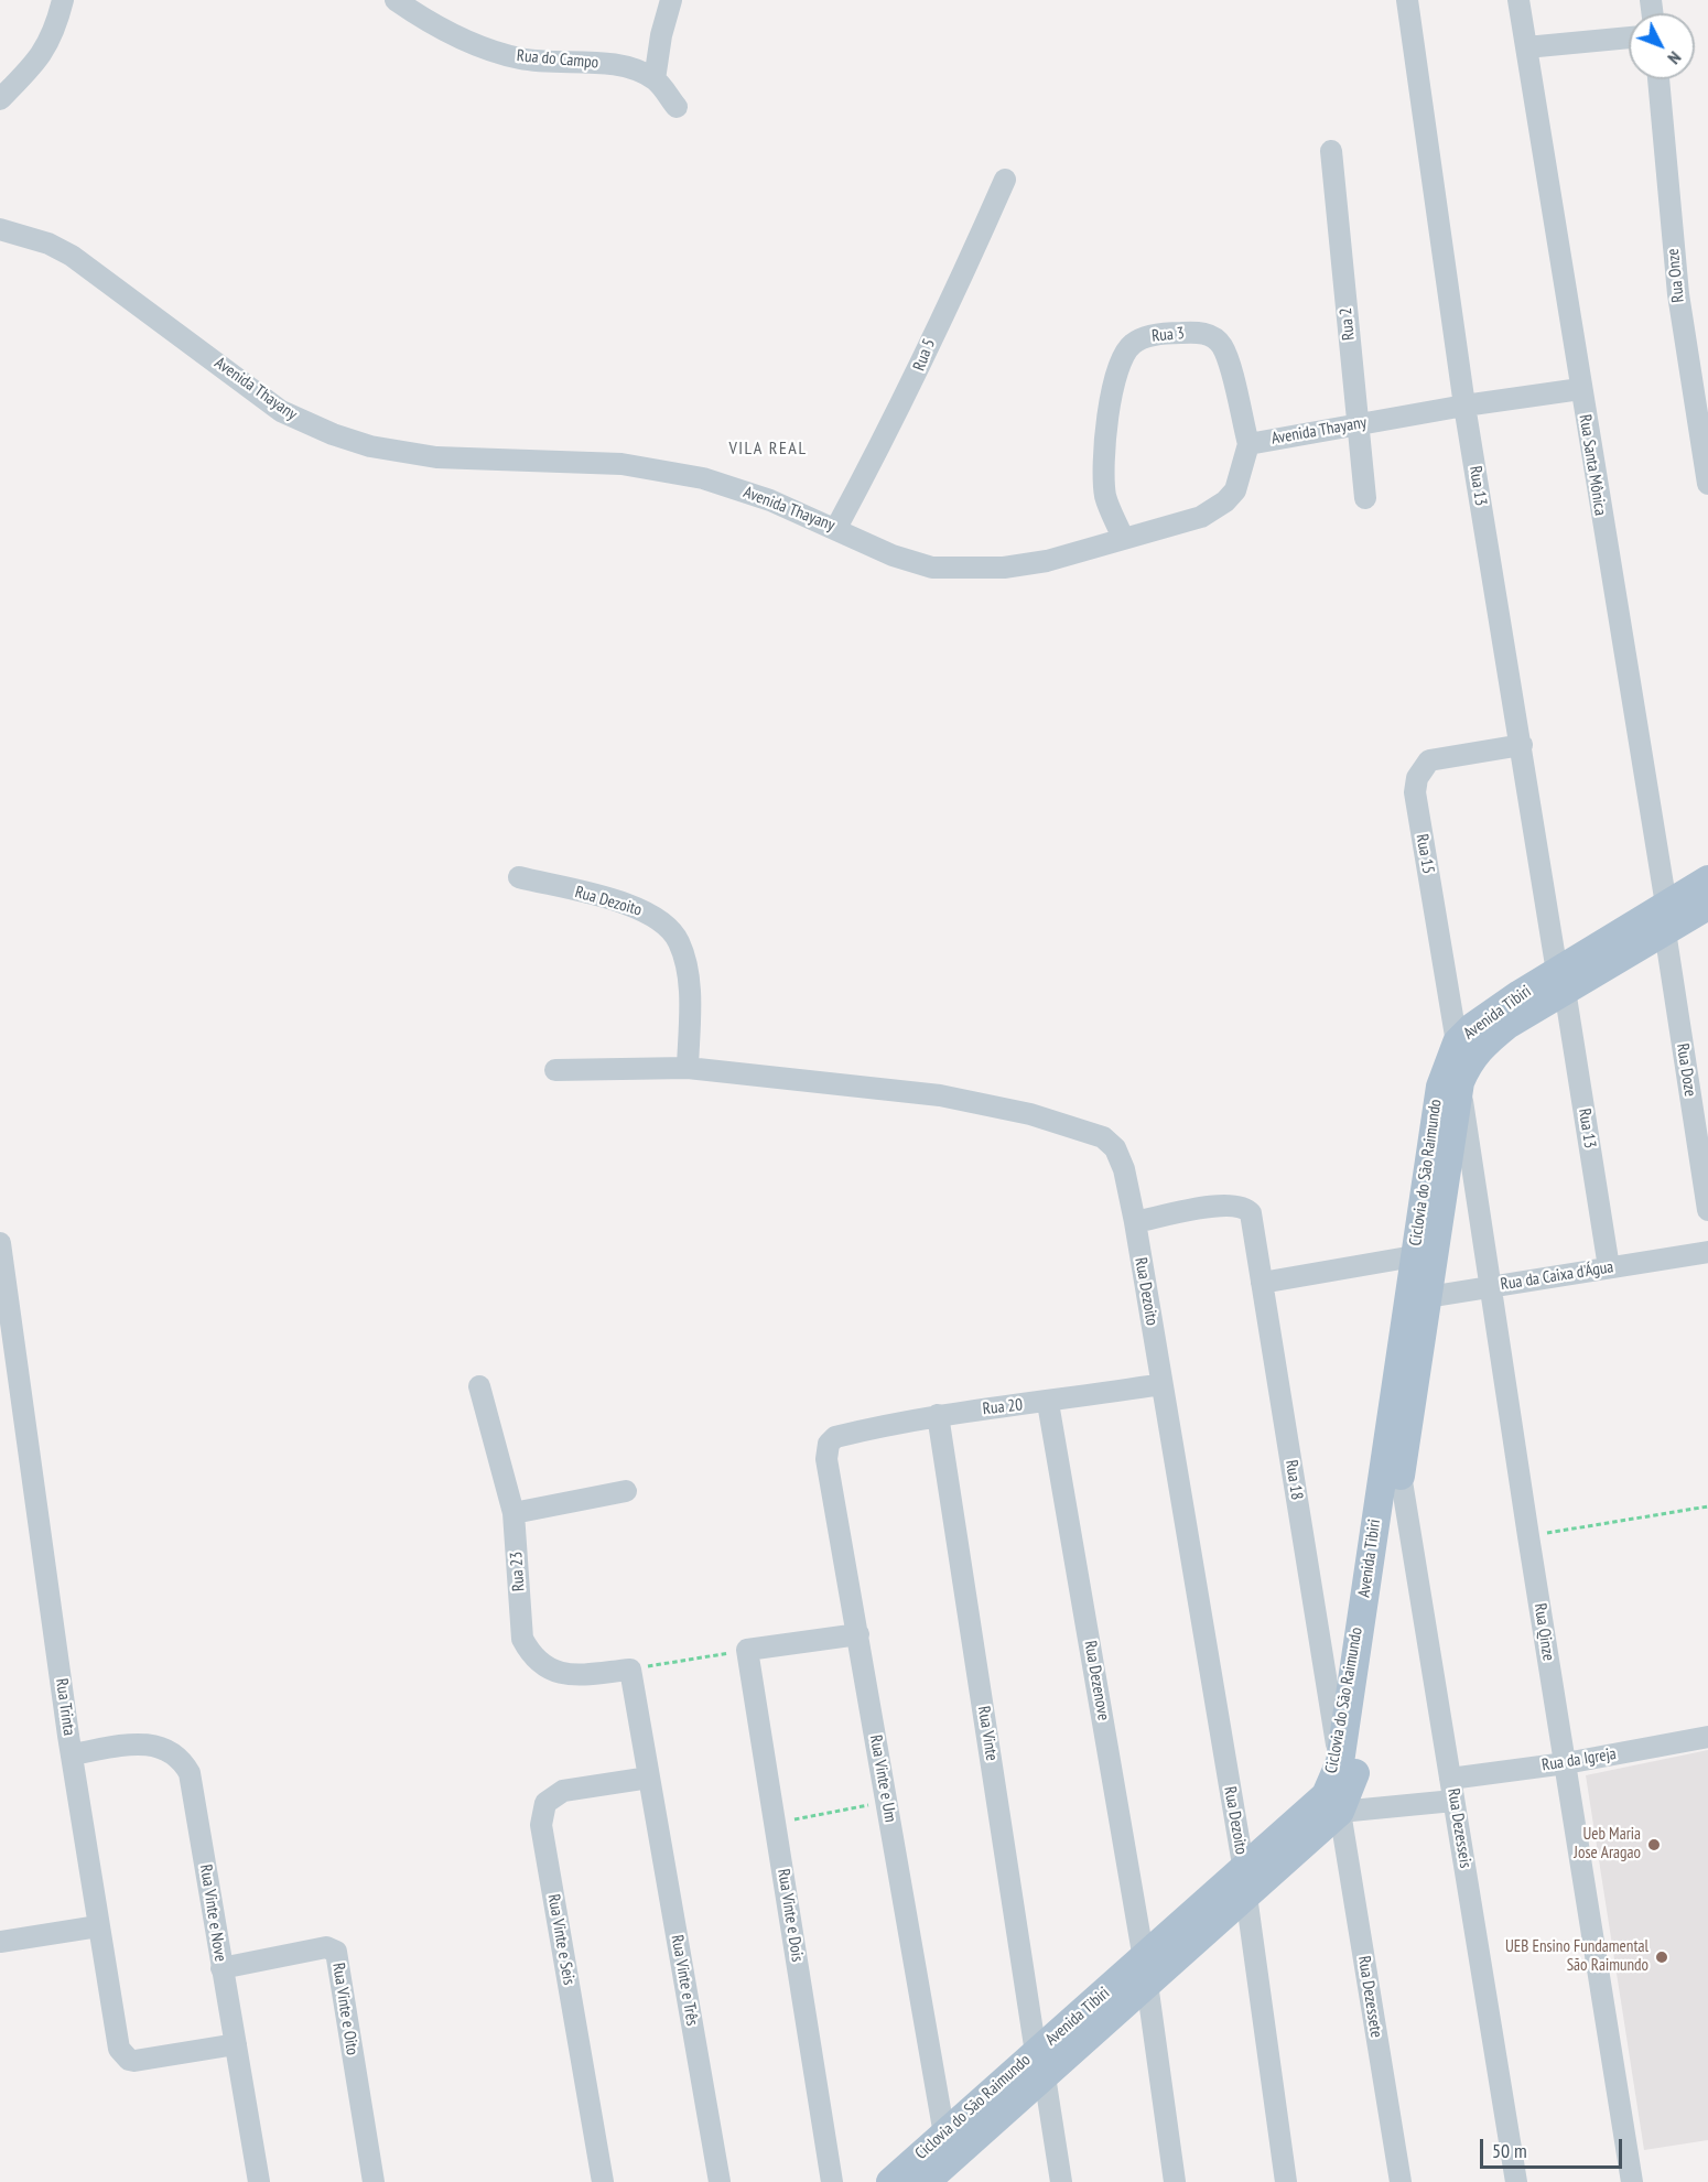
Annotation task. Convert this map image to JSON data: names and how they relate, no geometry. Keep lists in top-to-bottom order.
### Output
{
  "streets": {
    "main road": ["Avenida Tibiri"],
    "street": [
      "Rua do Campo",
      "Rua Onze",
      "Rua 2",
      "Rua 3",
      "Rua 5",
      "Avenida Thayany",
      "Rua Santa Mônica",
      "Rua 13",
      "Rua 15",
      "Rua Dezoito",
      "Rua Doze",
      "Rua da Caixa d'Água",
      "Rua 20",
      "Rua 18",
      "Rua 23",
      "Rua Qinze",
      "Rua Dezenove",
      "Rua Trinta",
      "Rua Vinte",
      "Rua da Igreja",
      "Rua Vinte e Um",
      "Rua Dezesseis",
      "Rua Vinte e Nove",
      "Rua Vinte e Dois",
      "Rua Vinte e Seis",
      "Rua Vinte e Três",
      "Rua Dezessete",
      "Rua Vinte e Oito"
    ]
  },
  "crossings": [
    ["Rua 2", "Avenida Thayany"],
    ["Rua 3", "Avenida Thayany"],
    ["Rua 5", "Avenida Thayany"],
    ["Avenida Thayany", "Rua Santa Mônica"],
    ["Avenida Thayany", "Rua 13"],
    ["Rua Santa Mônica", "Avenida Tibiri"],
    ["Rua Santa Mônica", "Rua Doze"],
    ["Rua 13", "Rua 15"],
    ["Rua 13", "Avenida Tibiri"],
    ["Rua 13", "Rua da Caixa d'Água"],
    ["Rua 15", "Avenida Tibiri"],
    ["Rua Dezoito", "Avenida Tibiri"],
    ["Rua Dezoito", "Rua 20"],
    ["Rua Dezoito", "Rua 18"],
    ["Avenida Tibiri", "Rua Doze"],
    ["Avenida Tibiri", "Rua da Caixa d'Água"],
    ["Avenida Tibiri", "Rua 18"],
    ["Avenida Tibiri", "Rua Qinze"],
    ["Avenida Tibiri", "Rua Dezenove"],
    ["Avenida Tibiri", "Rua Vinte"],
    ["Avenida Tibiri", "Rua Vinte e Um"],
    ["Avenida Tibiri", "Rua Dezesseis"],
    ["Avenida Tibiri", "Rua Dezessete"],
    ["Rua da Caixa d'Água", "Rua Qinze"],
    ["Rua 20", "Rua Dezenove"],
    ["Rua 20", "Rua Vinte"],
    ["Rua 20", "Rua Vinte e Um"],
    ["Rua Qinze", "Rua da Igreja"],
    ["Rua Trinta", "Rua Vinte e Nove"],
    ["Rua da Igreja", "Rua Dezesseis"],
    ["Rua Vinte e Nove", "Rua Vinte e Oito"],
    ["Rua Vinte e Seis", "Rua Vinte e Três"]
  ],
  "districts": ["VILA REAL"],
  "places": ["Ueb Maria Jose Aragao", "UEB Ensino Fundamental São Raimundo"],
  "scale_bar": "50 m",
  "north": "bottom right"
}
